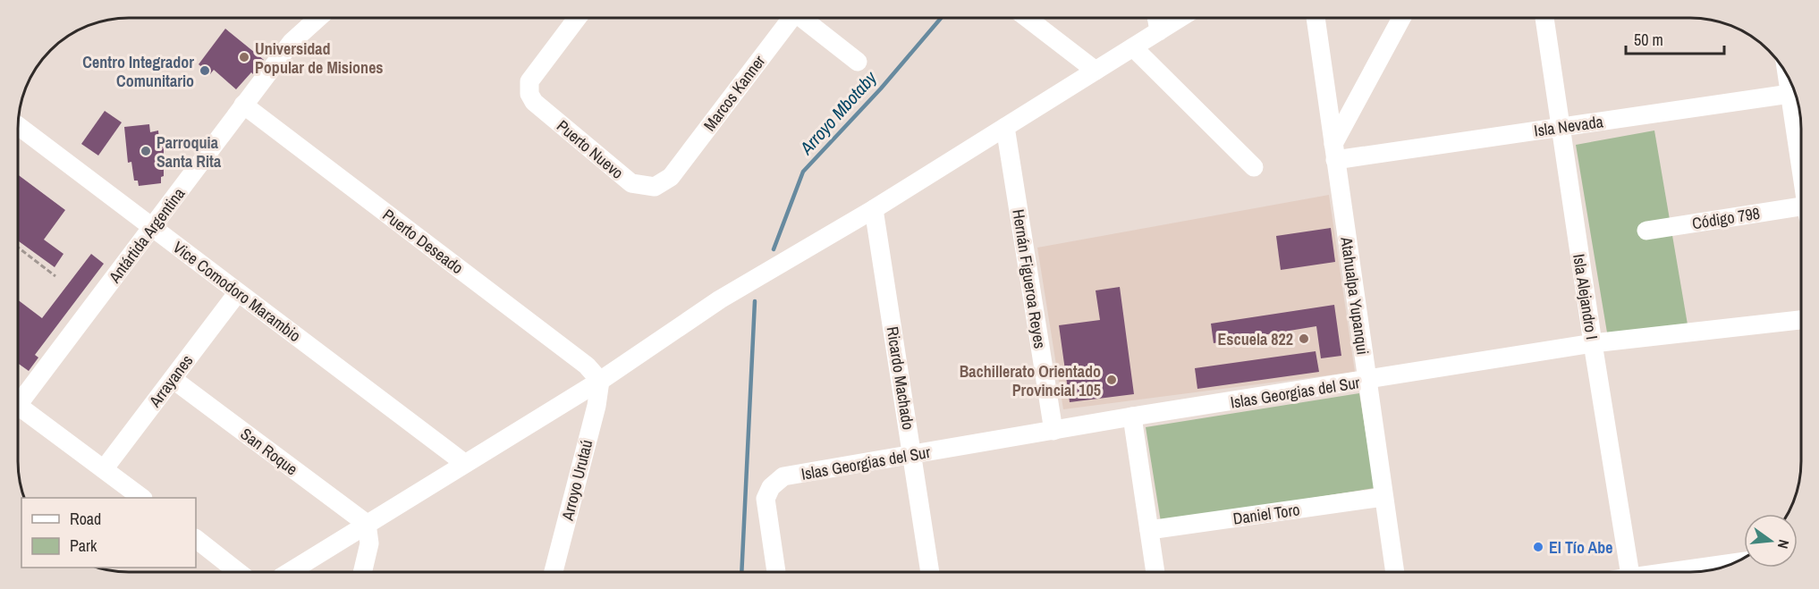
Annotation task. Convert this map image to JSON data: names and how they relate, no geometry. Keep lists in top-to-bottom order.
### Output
{
  "streets": {
    "street": [
      "Marcos Kanner",
      "Isla Nevada",
      "Puerto Nuevo",
      "Código 798",
      "Antártida Argentina",
      "Puerto Deseado",
      "Hernán Figueroa Reyes",
      "Vice Comodoro Marambio",
      "Atahualpa Yupanqui",
      "Isla Alejandro I",
      "Ricardo Machado",
      "Arrayanes",
      "Islas Georgias del Sur",
      "San Roque",
      "Arroyo Urutaú",
      "Daniel Toro"
    ]
  },
  "crossings": [
    ["Marcos Kanner", "Puerto Nuevo"],
    ["Isla Nevada", "Atahualpa Yupanqui"],
    ["Isla Nevada", "Isla Alejandro I"],
    ["Antártida Argentina", "Puerto Deseado"],
    ["Antártida Argentina", "Vice Comodoro Marambio"],
    ["Puerto Deseado", "Arroyo Urutaú"],
    ["Hernán Figueroa Reyes", "Islas Georgias del Sur"],
    ["Vice Comodoro Marambio", "Arrayanes"],
    ["Atahualpa Yupanqui", "Islas Georgias del Sur"],
    ["Atahualpa Yupanqui", "Daniel Toro"],
    ["Isla Alejandro I", "Islas Georgias del Sur"],
    ["Ricardo Machado", "Islas Georgias del Sur"],
    ["Arrayanes", "San Roque"]
  ],
  "water": ["Arroyo Mbotaby"],
  "places": [
    "Universidad Popular de Misiones",
    "Centro Integrador Comunitario",
    "Parroquia Santa Rita",
    "Escuela 822",
    "Bachillerato Orientado Provincial 105",
    "El Tío Abe"
  ],
  "legend": ["Road", "Park"],
  "scale_bar": "50 m",
  "north": "right"
}
